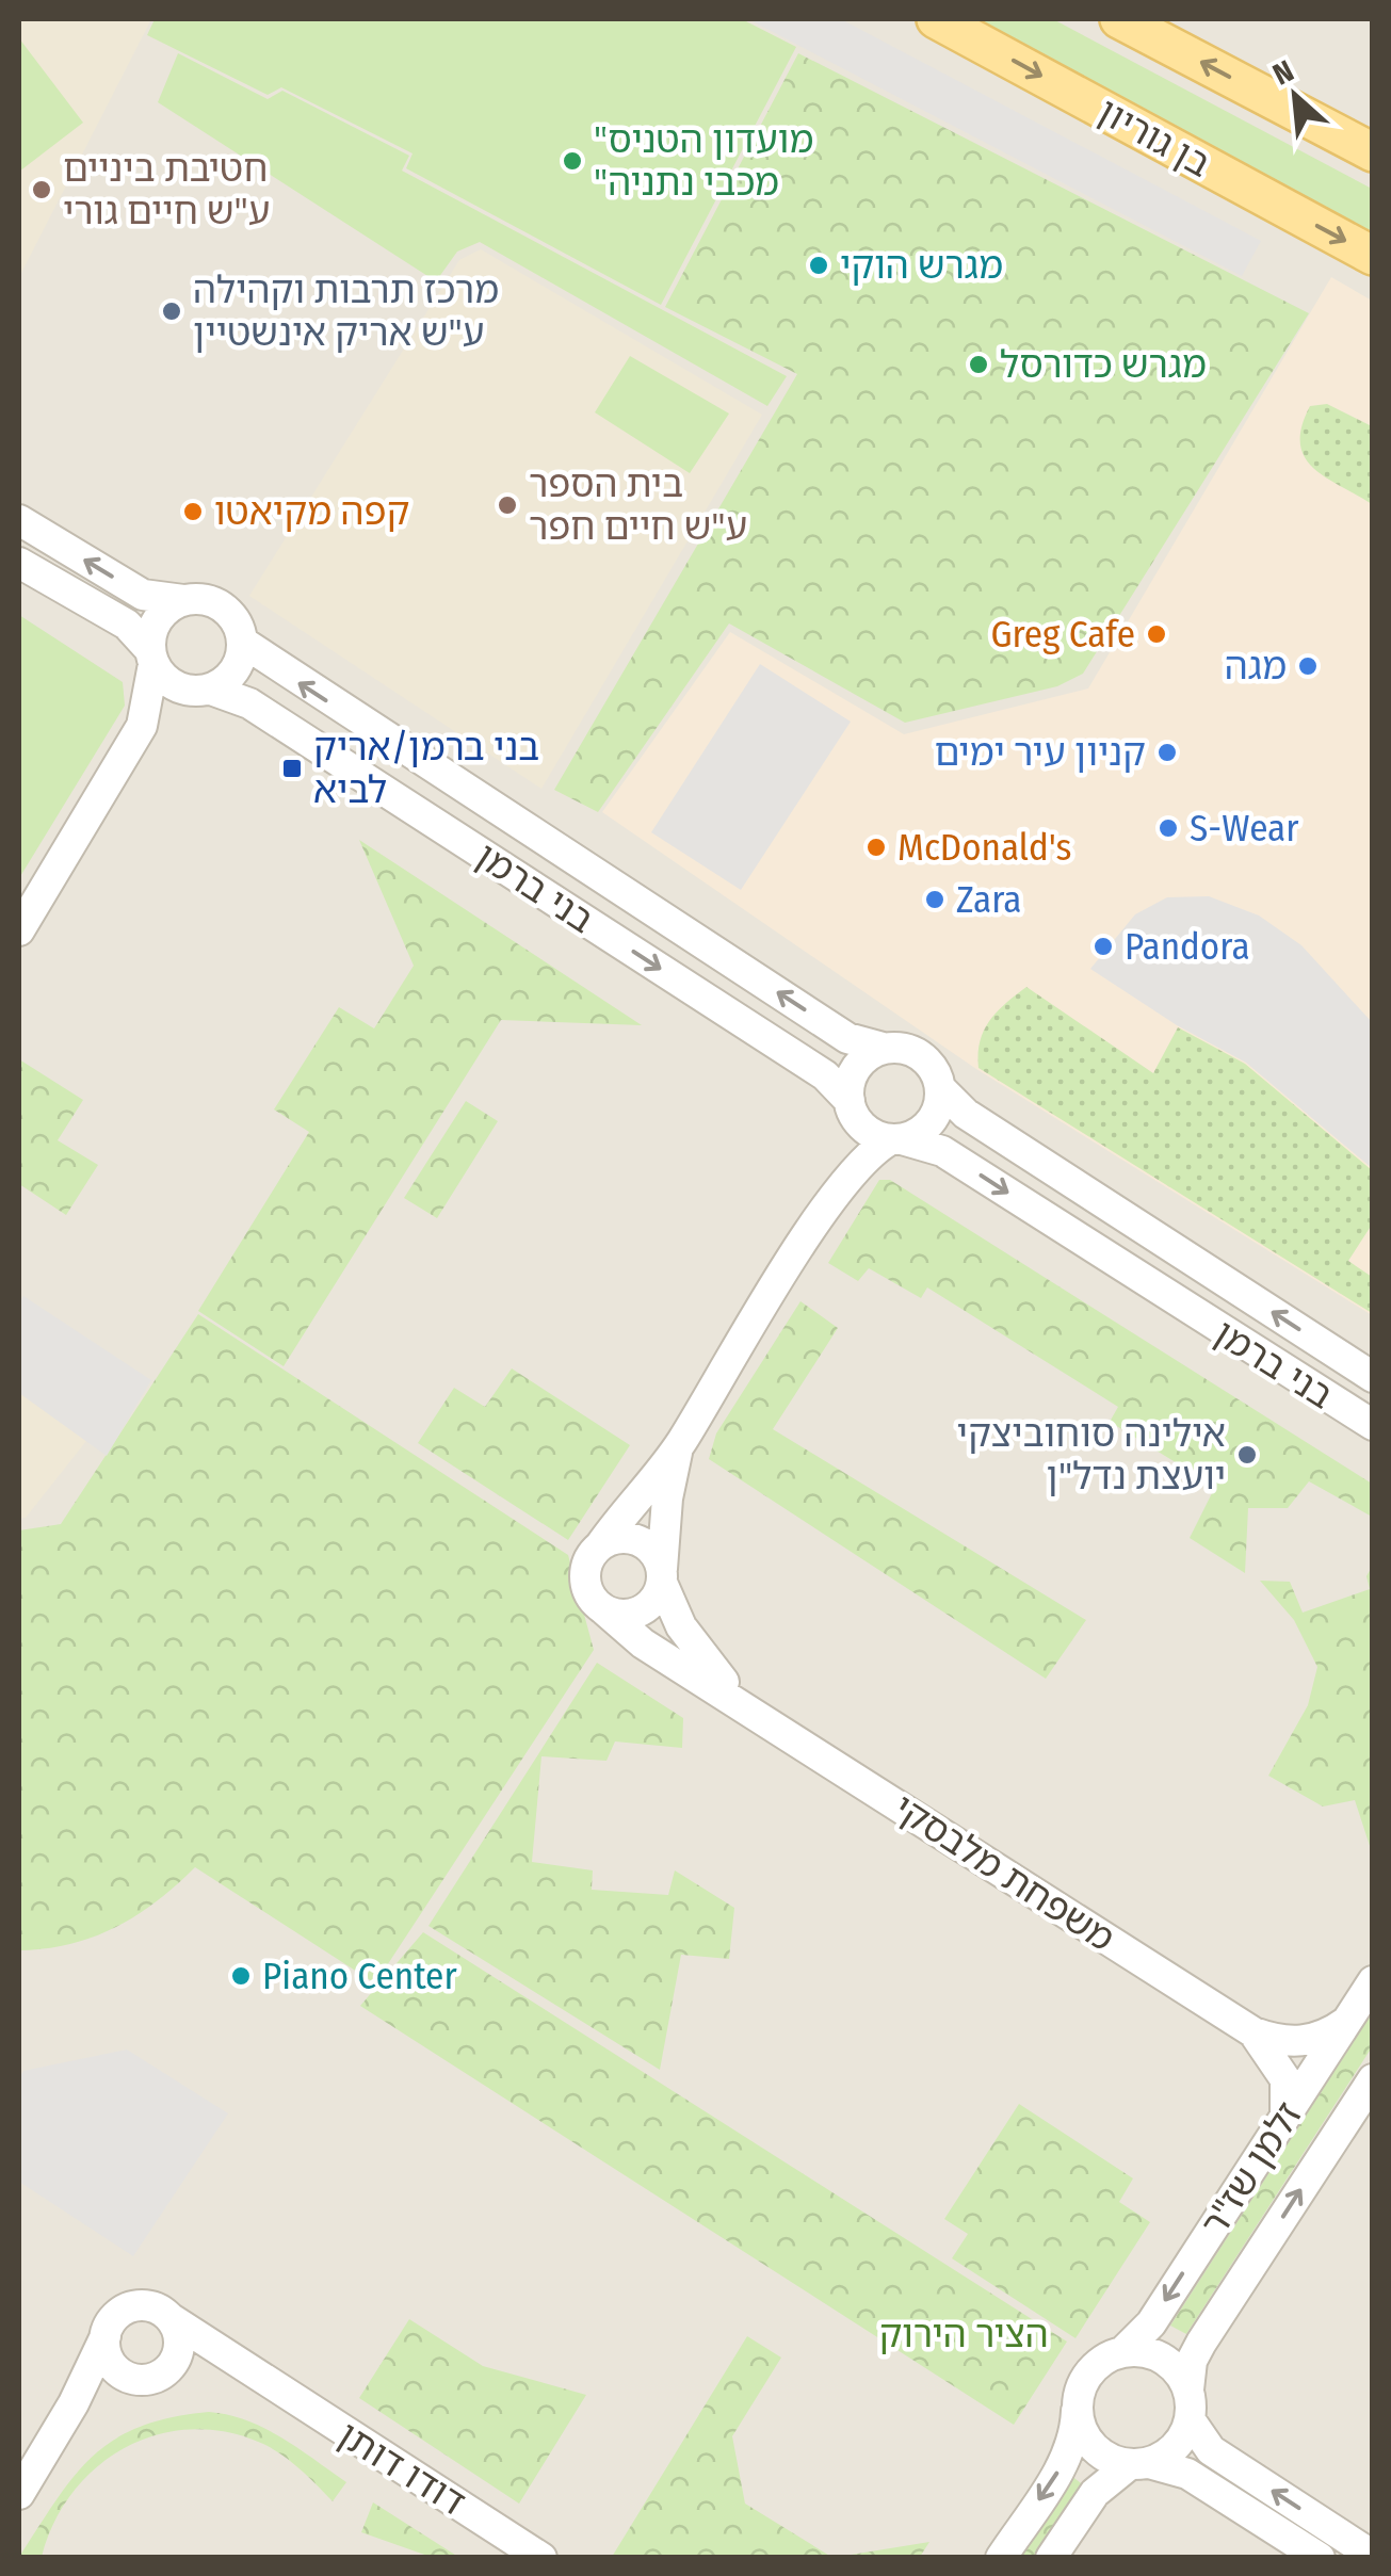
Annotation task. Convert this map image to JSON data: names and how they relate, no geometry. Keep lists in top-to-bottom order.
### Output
{
  "streets": {
    "main road": ["בן גוריון"],
    "street": [
      "בני ברמן",
      "משפחת מלבסקי",
      "זלמן שז\"ר",
      "דודו דותן"
    ]
  },
  "crossings": [
    ["משפחת מלבסקי", "זלמן שז\"ר"]
  ],
  "parks": ["הציר הירוק"],
  "places": {
    "other": [
      "\"מועדון הטניס \"מכבי נתניה",
      "חטיבת ביניים ע\"ש חיים גורי",
      "מגרש הוקי",
      "מרכז תרבות וקהילה ע\"ש אריק אינשטיין",
      "מגרש כדורסל",
      "בית הספר ע\"ש חיים חפר",
      "קפה מקיאטו",
      "Greg Cafe",
      "מגה",
      "קניון עיר ימים",
      "S-Wear",
      "McDonald's",
      "Zara",
      "Pandora",
      "אילינה סוחוביצקי יועצת נדל\"ן",
      "Piano Center"
    ],
    "transit": ["בני ברמן/אריק לביא"]
  },
  "north": "top left"
}
